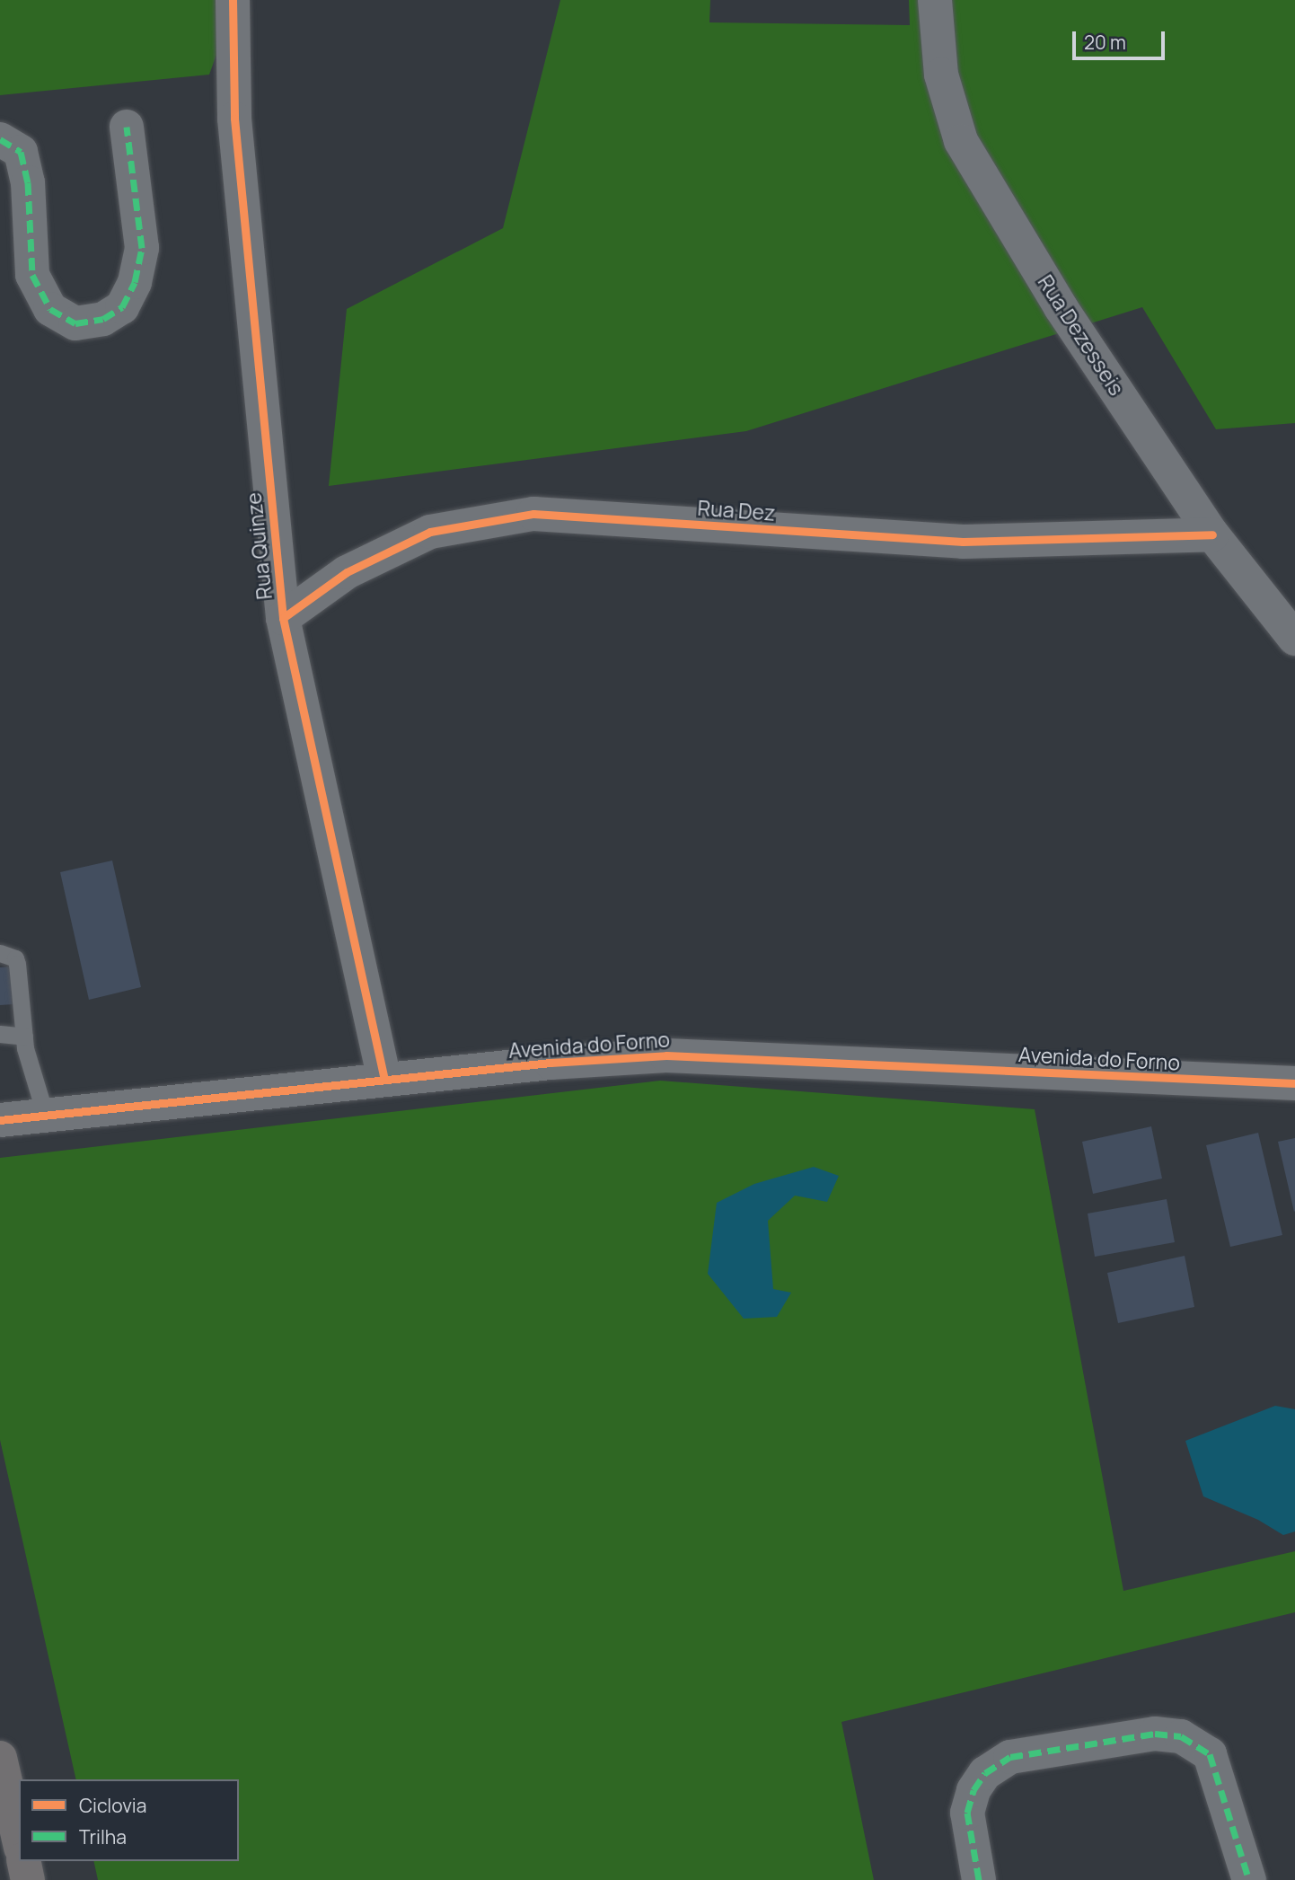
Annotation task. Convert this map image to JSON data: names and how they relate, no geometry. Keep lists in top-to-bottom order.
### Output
{
  "streets": {
    "street": [
      "Rua Dezesseis",
      "Rua Dez",
      "Rua Quinze",
      "Avenida do Forno"
    ]
  },
  "crossings": [
    ["Rua Dezesseis", "Rua Dez"],
    ["Rua Dez", "Rua Quinze"],
    ["Rua Quinze", "Avenida do Forno"]
  ],
  "legend": ["Ciclovia", "Trilha"],
  "scale_bar": "20 m"
}
